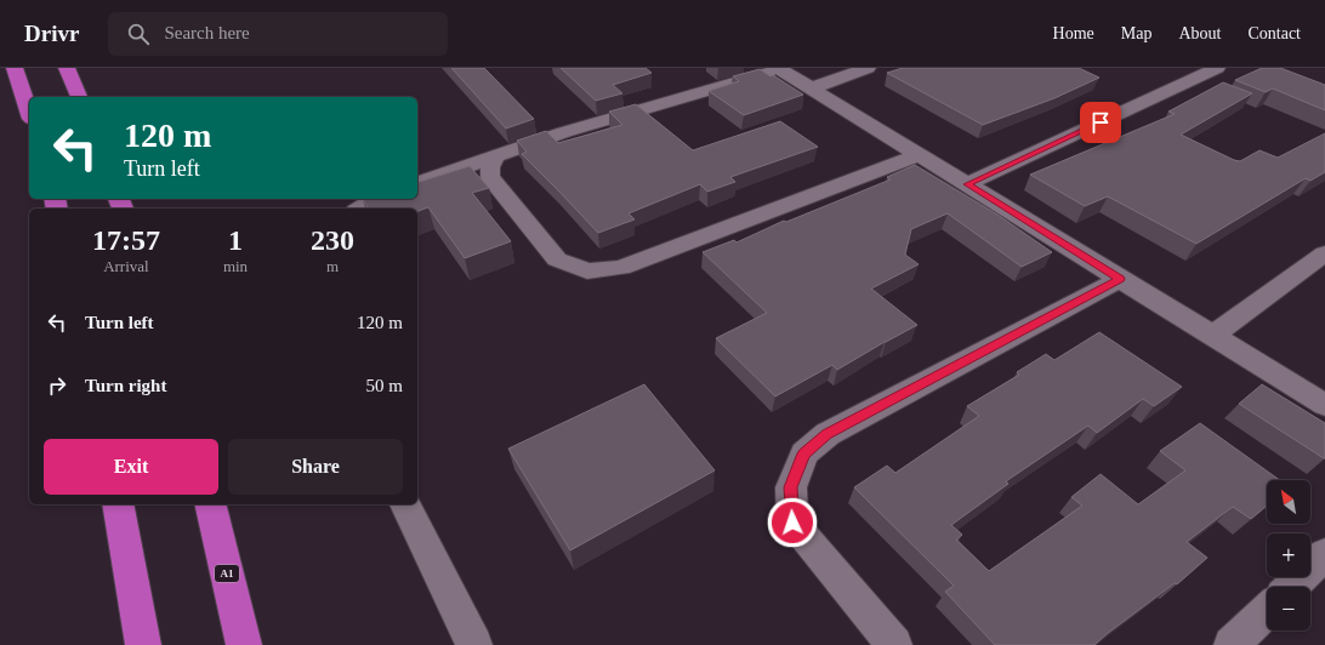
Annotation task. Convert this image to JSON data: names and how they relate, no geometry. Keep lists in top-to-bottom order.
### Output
{
  "streets": {
    "highway": ["A1"]
  },
  "north": "top left",
  "page": {
    "header": "Drivr",
    "search": "Search here",
    "nav": [
      "Home",
      "Map",
      "About",
      "Contact"
    ],
    "turn": ["120 m", "Turn left"],
    "eta": [
      "17:57",
      "Arrival",
      "1",
      "min",
      "230",
      "m"
    ],
    "list": [
      {
        "name": "Turn left",
        "value": "120 m"
      },
      {
        "name": "Turn right",
        "value": "50 m"
      }
    ],
    "buttons": ["Exit", "Share"],
    "map_buttons": ["+", "−"]
  }
}
